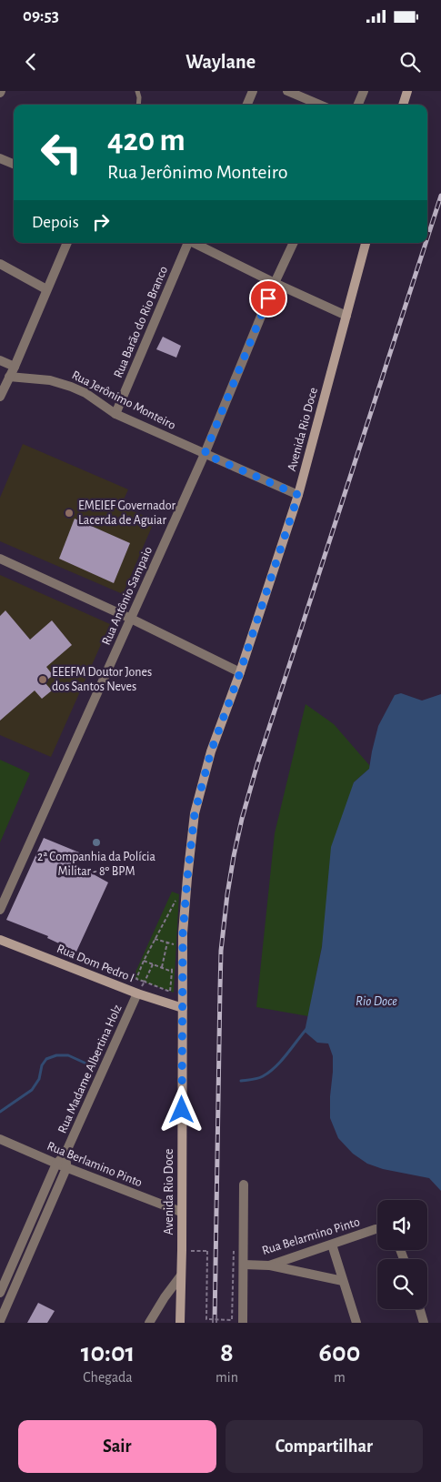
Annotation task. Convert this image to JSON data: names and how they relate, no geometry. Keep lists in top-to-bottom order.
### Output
{
  "streets": {
    "street": [
      "Rua Barão do Rio Branco",
      "Rua Jerônimo Monteiro",
      "Avenida Rio Doce",
      "Rua Antônio Sampaio",
      "Rua Dom Pedro I",
      "Rua Madame Albertina Holz",
      "Rua Berlamino Pinto",
      "Rua Belarmino Pinto"
    ]
  },
  "crossings": [
    ["Rua Barão do Rio Branco", "Rua Jerônimo Monteiro"],
    ["Rua Jerônimo Monteiro", "Avenida Rio Doce"],
    ["Rua Jerônimo Monteiro", "Rua Antônio Sampaio"],
    ["Avenida Rio Doce", "Rua Dom Pedro I"],
    ["Avenida Rio Doce", "Rua Berlamino Pinto"],
    ["Rua Dom Pedro I", "Rua Madame Albertina Holz"],
    ["Rua Madame Albertina Holz", "Rua Berlamino Pinto"]
  ],
  "water": ["Rio Doce"],
  "places": ["EMEIEF Governador Lacerda de Aguiar", "EEEFM Doutor Jones dos Santos Neves", "2ª Companhia da Polícia Militar - 8º BPM"],
  "page": {
    "status": "09:53",
    "header": "Waylane",
    "turn": ["420 m", "Rua Jerônimo Monteiro"],
    "then": "Depois",
    "eta": [
      "10:01",
      "Chegada",
      "8",
      "min",
      "600",
      "m"
    ],
    "buttons": ["Sair", "Compartilhar"]
  }
}
